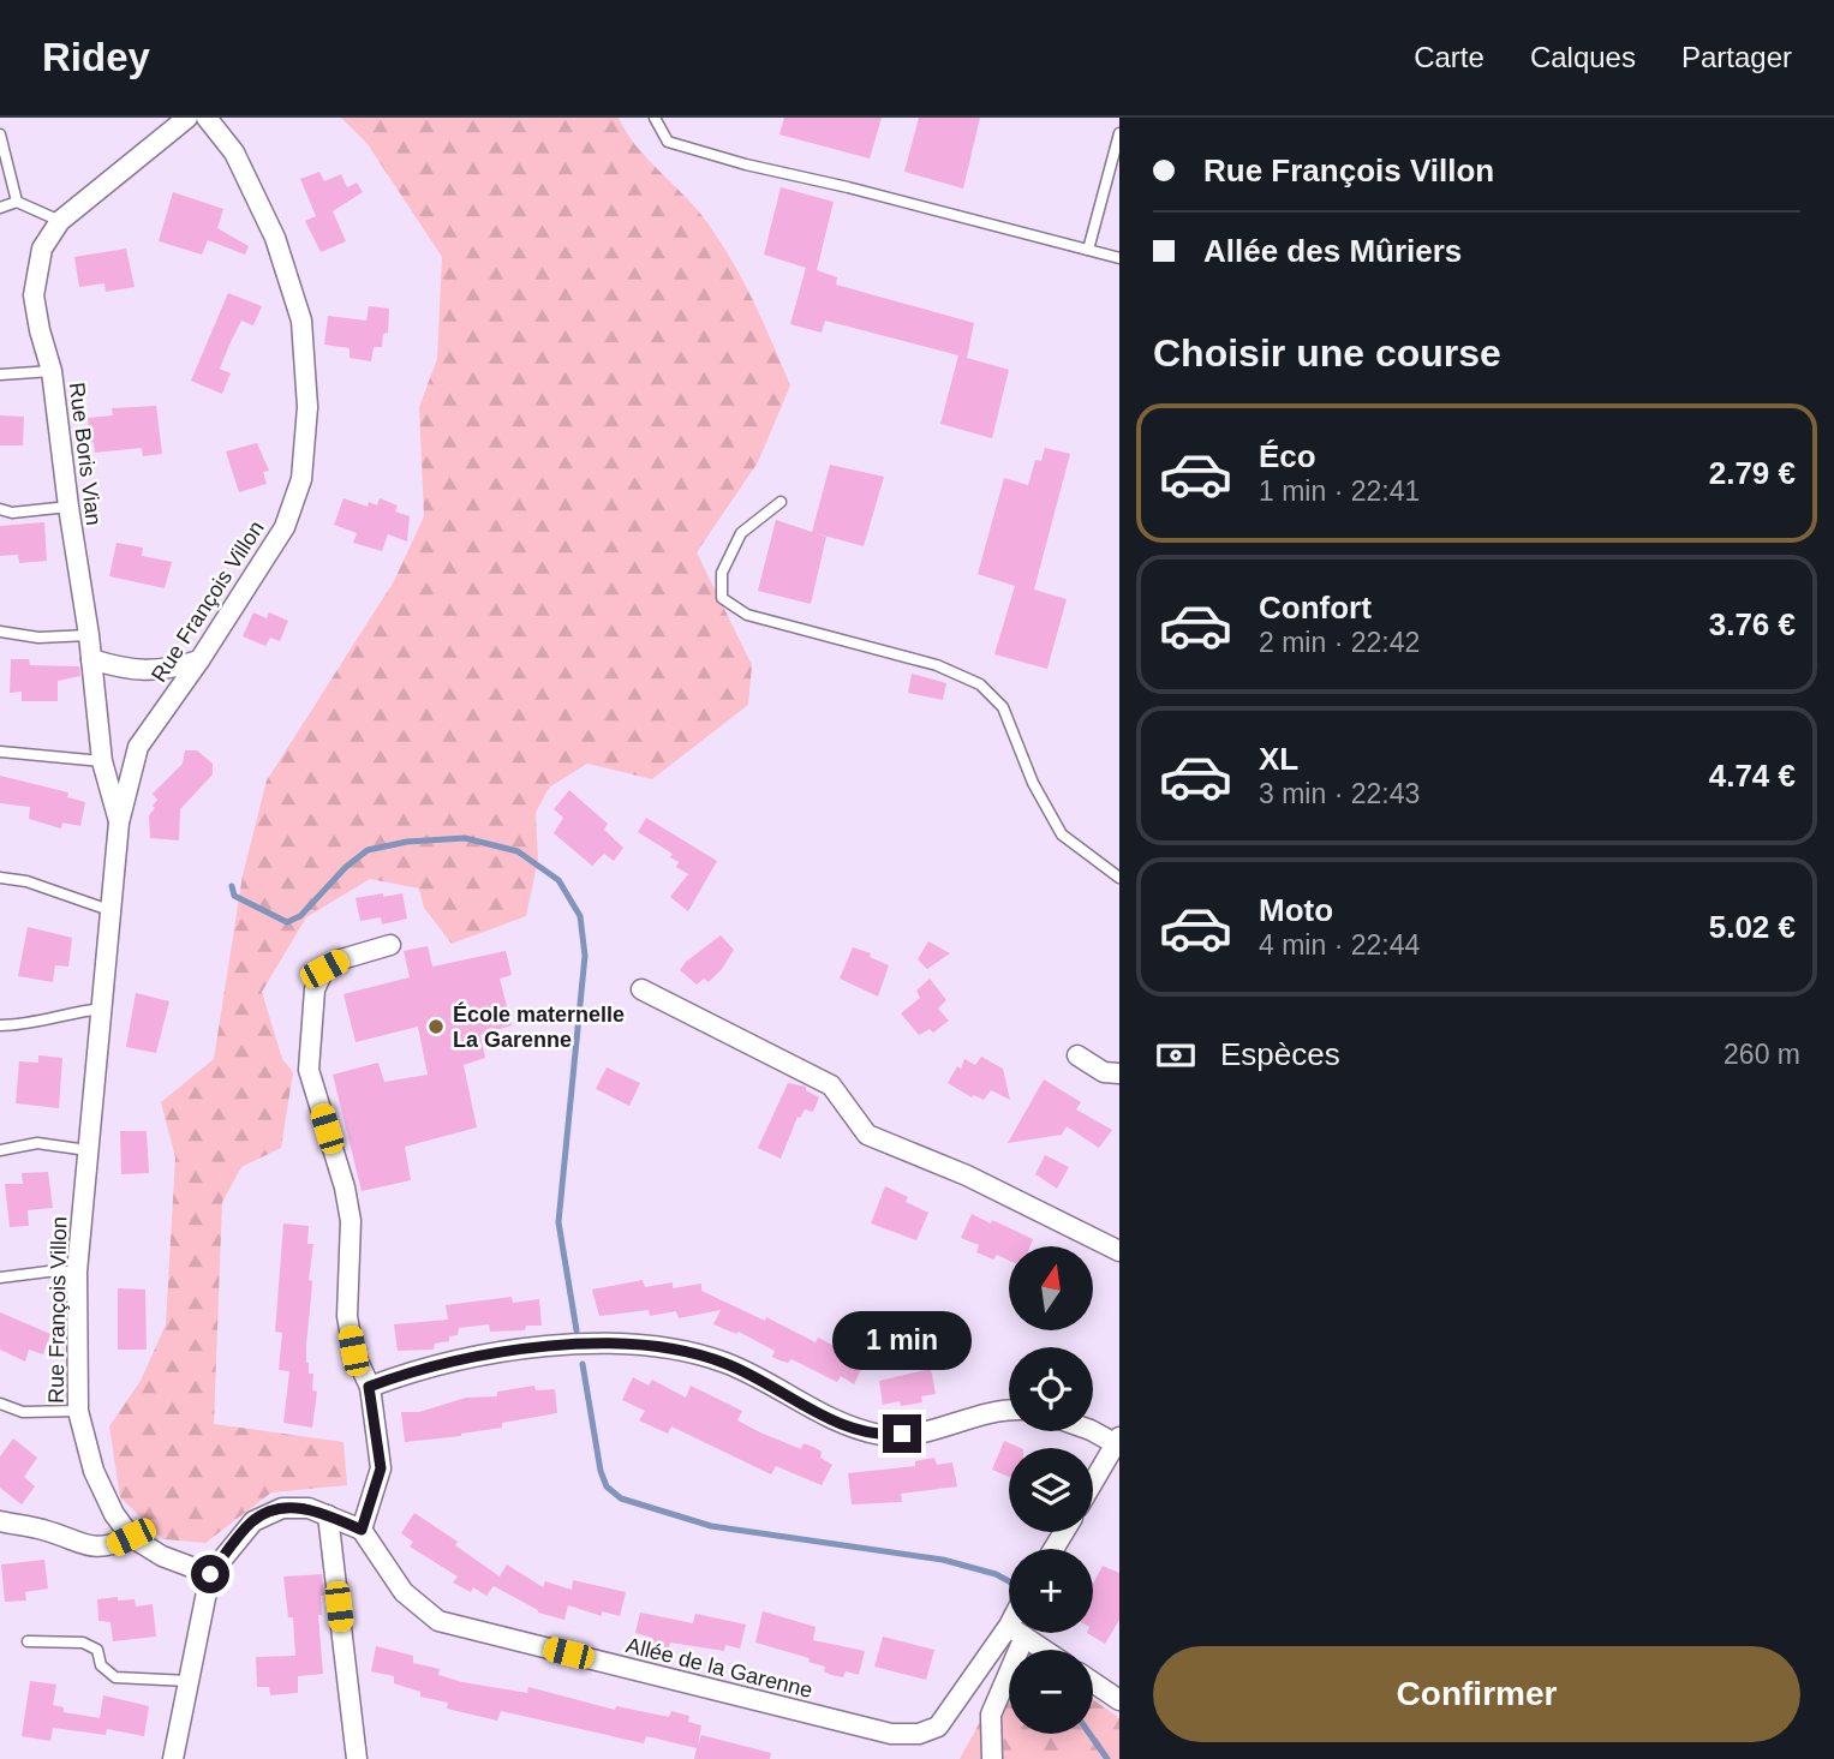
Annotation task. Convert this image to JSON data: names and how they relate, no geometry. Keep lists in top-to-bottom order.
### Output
{
  "streets": {
    "street": ["Rue Boris Vian", "Rue François Villon", "Allée de la Garenne"]
  },
  "crossings": [
    ["Rue Boris Vian", "Rue François Villon"]
  ],
  "places": ["École maternelle La Garenne"],
  "north": "top",
  "page": {
    "header": "Ridey",
    "nav": ["Carte", "Calques", "Partager"],
    "banner": ["Rue François Villon", "Allée des Mûriers"],
    "heading": "Choisir une course",
    "list": [
      {
        "name": "Éco",
        "note": "1 min · 22:41",
        "value": "2.79 €"
      },
      {
        "name": "Confort",
        "note": "2 min · 22:42",
        "value": "3.76 €"
      },
      {
        "name": "XL",
        "note": "3 min · 22:43",
        "value": "4.74 €"
      },
      {
        "name": "Moto",
        "note": "4 min · 22:44",
        "value": "5.02 €"
      }
    ],
    "pay": ["Espèces", "260 m"],
    "map_buttons": ["+", "−"],
    "bubble": "1 min",
    "buttons": "Confirmer"
  }
}
